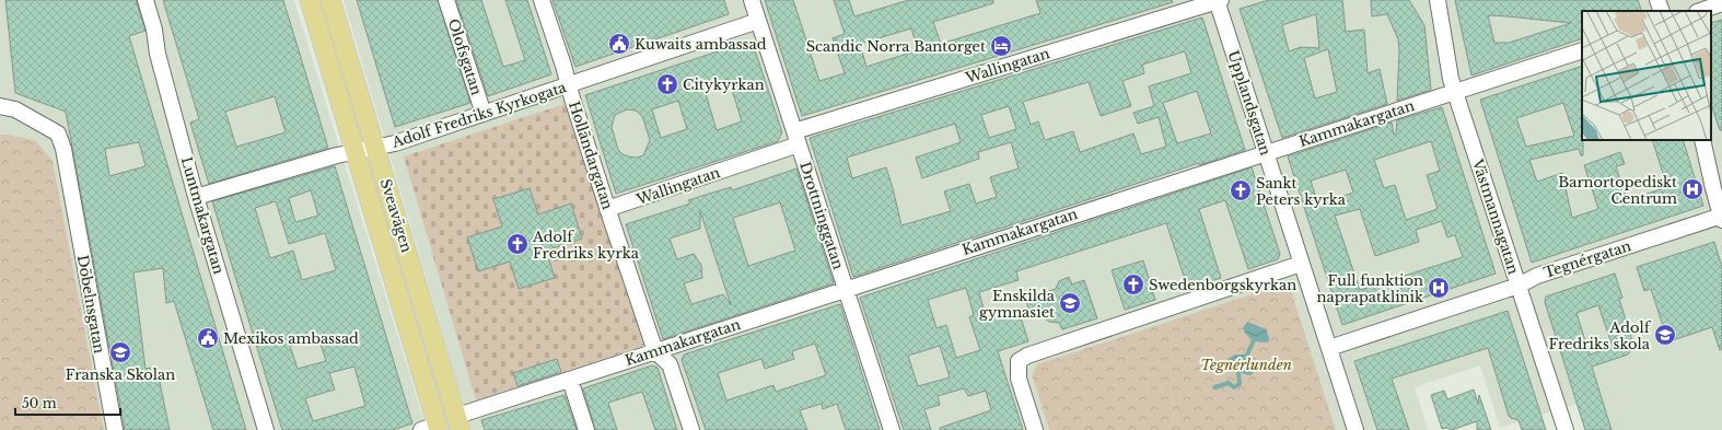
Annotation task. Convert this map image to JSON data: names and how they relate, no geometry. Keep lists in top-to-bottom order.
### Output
{
  "streets": {
    "main road": ["Sveavägen"],
    "street": [
      "Olofsgatan",
      "Wallingatan",
      "Upplandsgatan",
      "Adolf Fredriks Kyrkogata",
      "Kammakargatan",
      "Holländargatan",
      "Luntmakargatan",
      "Drottninggatan",
      "Västmannagatan",
      "Tegnérgatan",
      "Döbelnsgatan"
    ]
  },
  "crossings": [
    ["Olofsgatan", "Adolf Fredriks Kyrkogata"],
    ["Wallingatan", "Upplandsgatan"],
    ["Wallingatan", "Holländargatan"],
    ["Wallingatan", "Drottninggatan"],
    ["Upplandsgatan", "Kammakargatan"],
    ["Upplandsgatan", "Tegnérgatan"],
    ["Adolf Fredriks Kyrkogata", "Holländargatan"],
    ["Adolf Fredriks Kyrkogata", "Luntmakargatan"],
    ["Adolf Fredriks Kyrkogata", "Sveavägen"],
    ["Adolf Fredriks Kyrkogata", "Drottninggatan"],
    ["Kammakargatan", "Holländargatan"],
    ["Kammakargatan", "Sveavägen"],
    ["Kammakargatan", "Drottninggatan"],
    ["Kammakargatan", "Västmannagatan"],
    ["Västmannagatan", "Tegnérgatan"]
  ],
  "parks": ["Tegnérlunden"],
  "places": {
    "public building": ["Kuwaits ambassad", "Mexikos ambassad"],
    "hotel": ["Scandic Norra Bantorget"],
    "church": [
      "Citykyrkan",
      "Sankt Peters kyrka",
      "Adolf Fredriks kyrka",
      "Swedenborgskyrkan"
    ],
    "hospital": ["Barnortopediskt Centrum", "Full funktion naprapatklinik"],
    "school or university": ["Enskilda gymnasiet", "Adolf Fredriks skola", "Franska Skolan"]
  },
  "scale_bar": "50 m"
}
